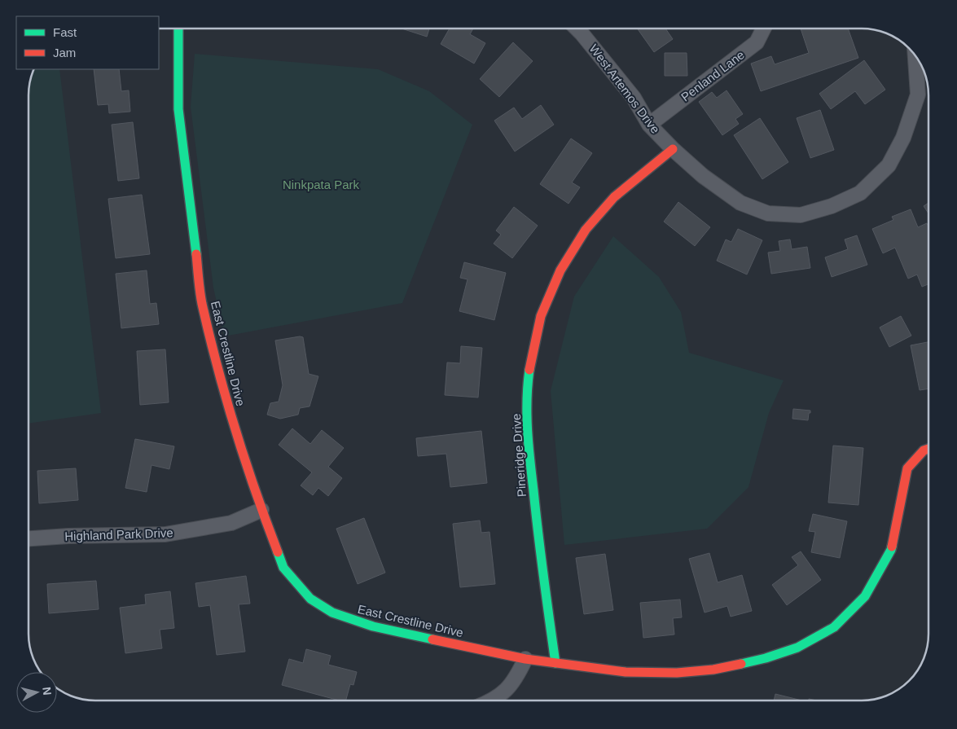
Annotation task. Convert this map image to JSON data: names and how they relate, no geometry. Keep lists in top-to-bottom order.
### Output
{
  "streets": {
    "street": [
      "Penland Lane",
      "West Artemos Drive",
      "East Crestline Drive",
      "Pineridge Drive",
      "Highland Park Drive"
    ]
  },
  "crossings": [
    ["Penland Lane", "West Artemos Drive"],
    ["West Artemos Drive", "Pineridge Drive"],
    ["East Crestline Drive", "Pineridge Drive"],
    ["East Crestline Drive", "Highland Park Drive"]
  ],
  "parks": ["Ninkpata Park"],
  "legend": ["Fast", "Jam"],
  "north": "right"
}
